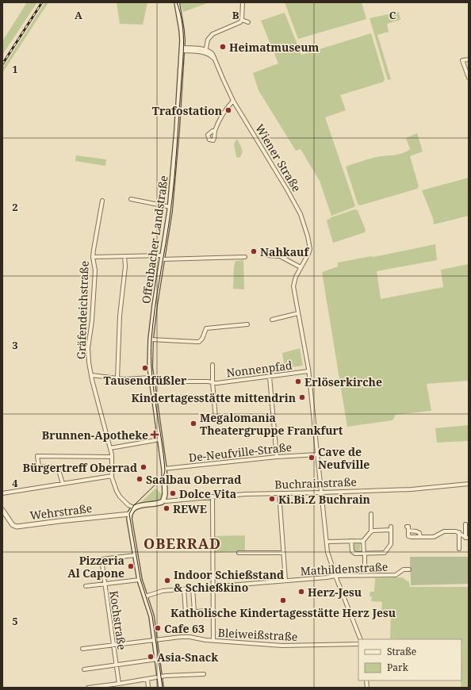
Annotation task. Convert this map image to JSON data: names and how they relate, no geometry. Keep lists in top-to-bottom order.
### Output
{
  "streets": {
    "main road": ["Offenbacher Landstraße"],
    "street": [
      "Wiener Straße",
      "Gräfendeichstraße",
      "Nonnenpfad",
      "De-Neufville-Straße",
      "Buchrainstraße",
      "Wehrstraße",
      "Mathildenstraße",
      "Kochstraße",
      "Bleiweißstraße"
    ]
  },
  "crossings": [
    ["Wiener Straße", "Nonnenpfad"],
    ["Wiener Straße", "De-Neufville-Straße"],
    ["Wiener Straße", "Buchrainstraße"],
    ["Wiener Straße", "Mathildenstraße"],
    ["Offenbacher Landstraße", "Nonnenpfad"],
    ["Offenbacher Landstraße", "De-Neufville-Straße"],
    ["Offenbacher Landstraße", "Buchrainstraße"],
    ["Gräfendeichstraße", "Nonnenpfad"],
    ["Kochstraße", "Bleiweißstraße"]
  ],
  "districts": ["OBERRAD"],
  "places": {
    "other": [
      "Heimatmuseum",
      "Trafostation",
      "Nahkauf",
      "Tausendfüßler",
      "Erlöserkirche",
      "Kindertagesstätte mittendrin",
      "Megalomania Theatergruppe Frankfurt",
      "Cave de Neufville",
      "Bürgertreff Oberrad",
      "Saalbau Oberrad",
      "Dolce Vita",
      "Ki.Bi.Z Buchrain",
      "REWE",
      "Pizzeria Al Capone",
      "Indoor Schießstand & Schießkino",
      "Herz-Jesu",
      "Katholische Kindertagesstätte Herz Jesu",
      "Cafe 63",
      "Asia-Snack"
    ],
    "health": ["Brunnen-Apotheke"]
  },
  "legend": ["Straße", "Park"],
  "grid": {
    "columns": ["A", "B", "C"],
    "rows": [
      "1",
      "2",
      "3",
      "4",
      "5"
    ]
  }
}
